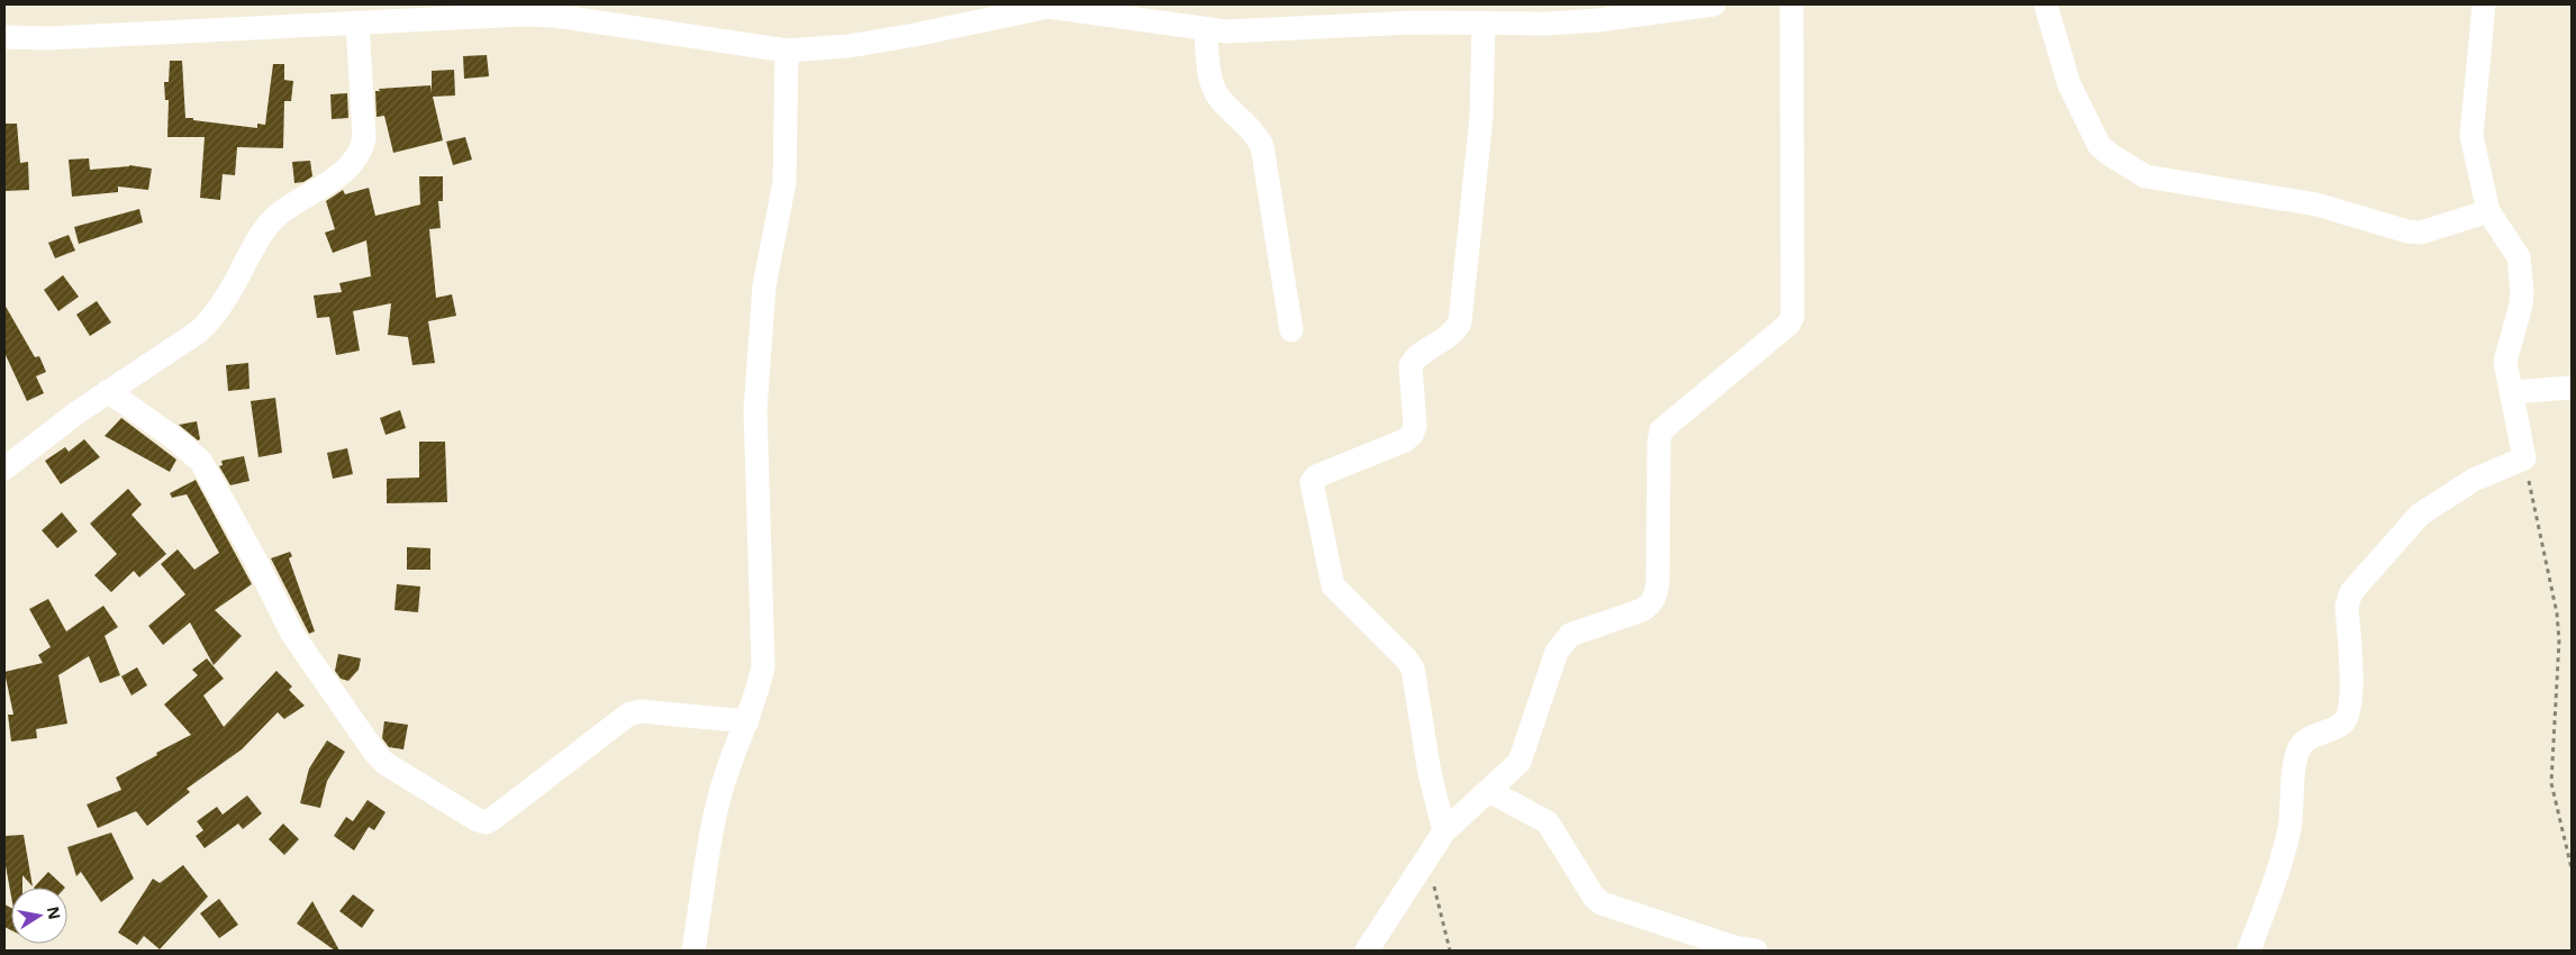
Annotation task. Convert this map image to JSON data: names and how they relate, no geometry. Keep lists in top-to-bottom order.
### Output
{
  "north": "right"
}
